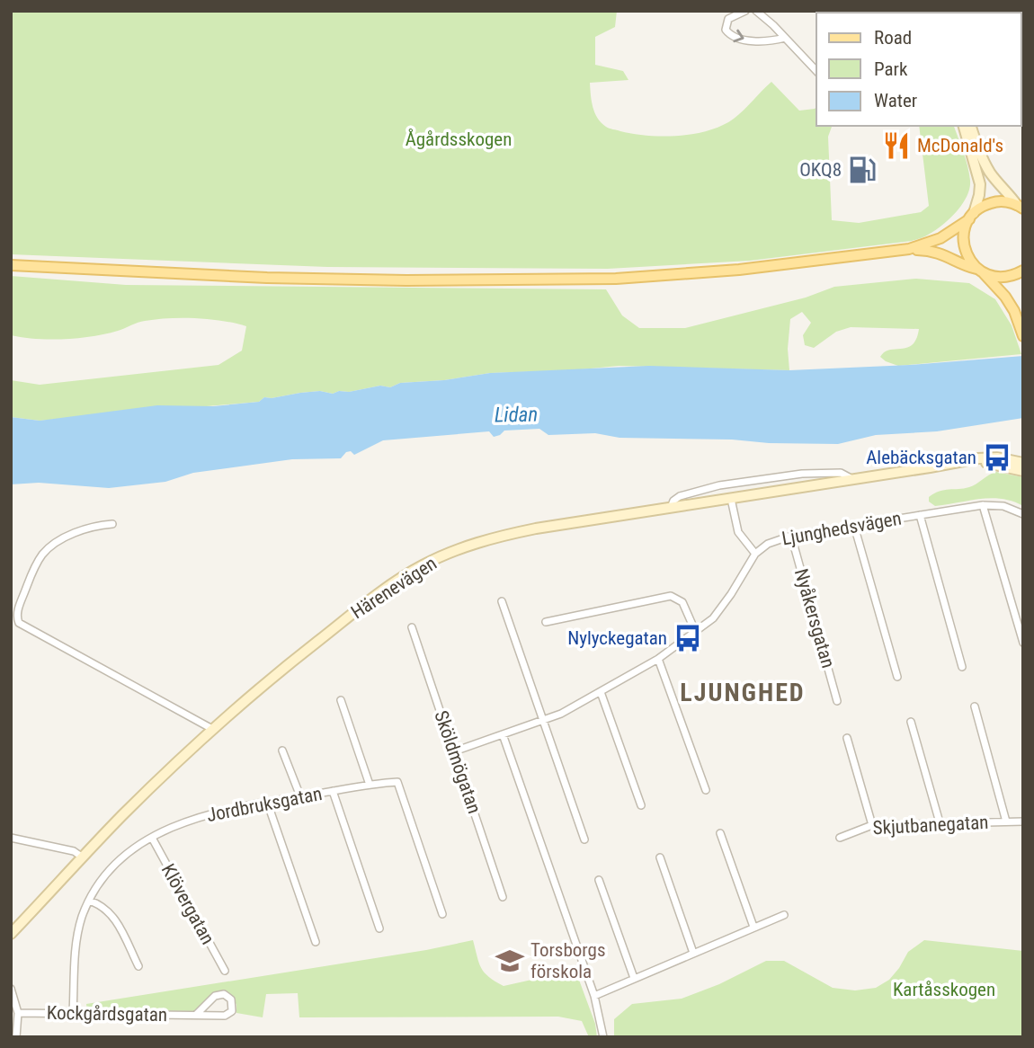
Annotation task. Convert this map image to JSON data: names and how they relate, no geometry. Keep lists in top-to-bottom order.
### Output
{
  "streets": {
    "street": [
      "Ljunghedsvägen",
      "Härenevägen",
      "Nyåkersgatan",
      "Sköldmögatan",
      "Jordbruksgatan",
      "Skjutbanegatan",
      "Klövergatan",
      "Kockgårdsgatan"
    ]
  },
  "crossings": [
    ["Ljunghedsvägen", "Nyåkersgatan"],
    ["Ljunghedsvägen", "Sköldmögatan"],
    ["Jordbruksgatan", "Klövergatan"],
    ["Jordbruksgatan", "Kockgårdsgatan"]
  ],
  "districts": ["LJUNGHED"],
  "water": ["Lidan"],
  "parks": ["Ågårdsskogen", "Kartåsskogen"],
  "places": {
    "restaurant": ["McDonald's"],
    "fuel station": ["OKQ8"],
    "bus stop": ["Alebäcksgatan", "Nylyckegatan"],
    "school or university": ["Torsborgs förskola"]
  },
  "legend": ["Road", "Park", "Water"]
}
